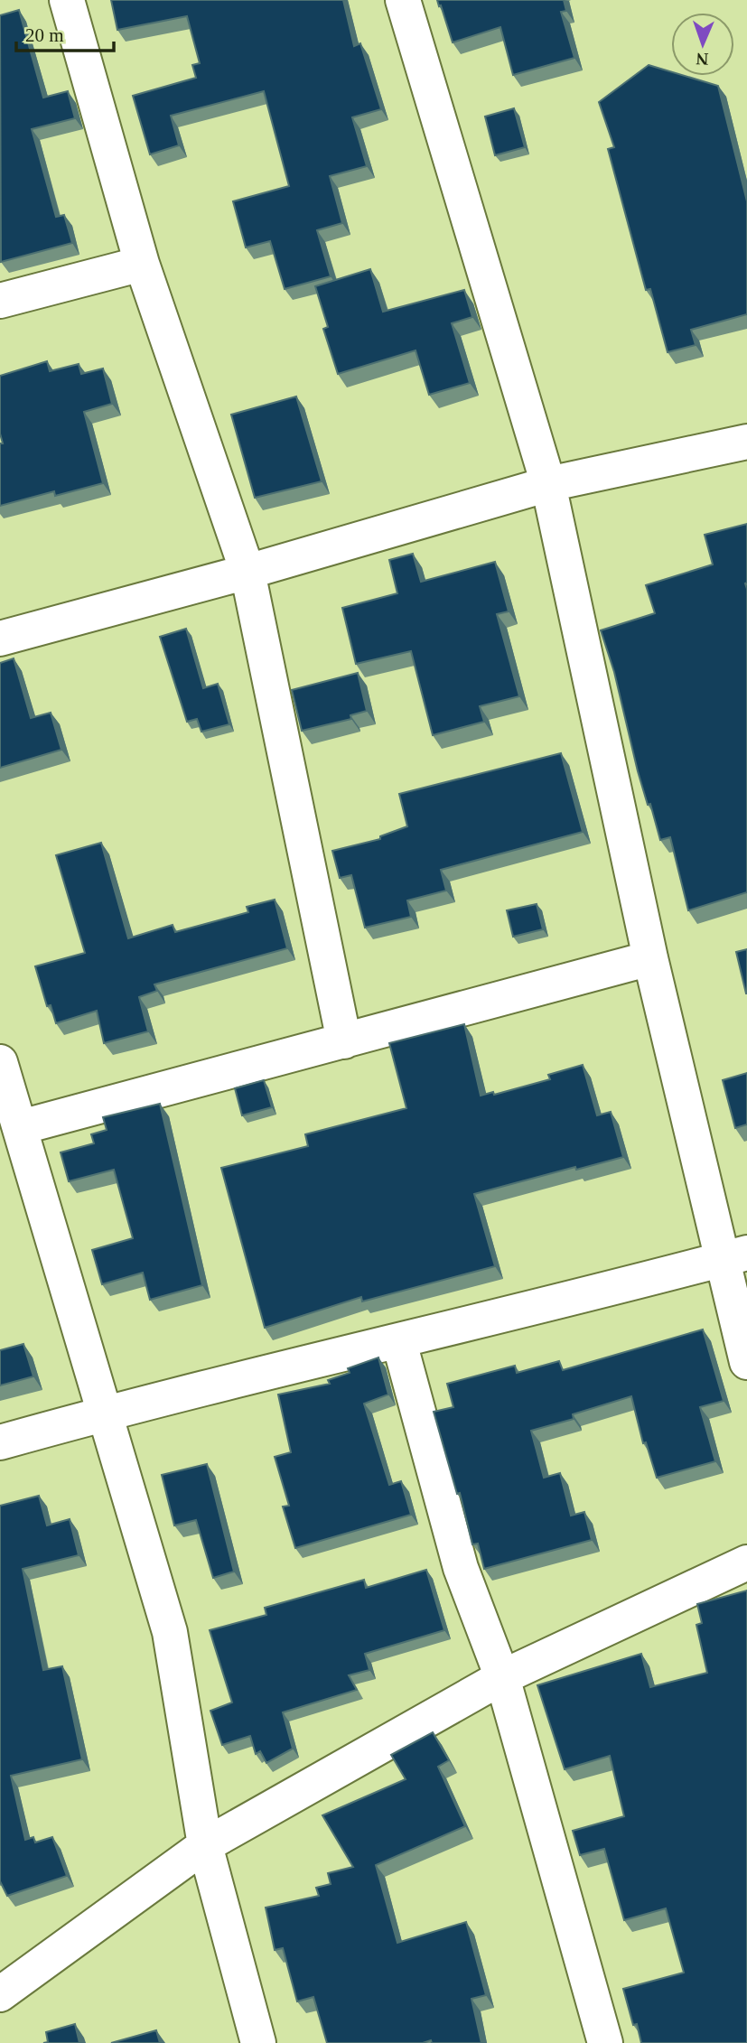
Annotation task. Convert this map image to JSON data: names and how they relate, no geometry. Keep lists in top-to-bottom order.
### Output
{
  "scale_bar": "20 m",
  "north": "bottom"
}
